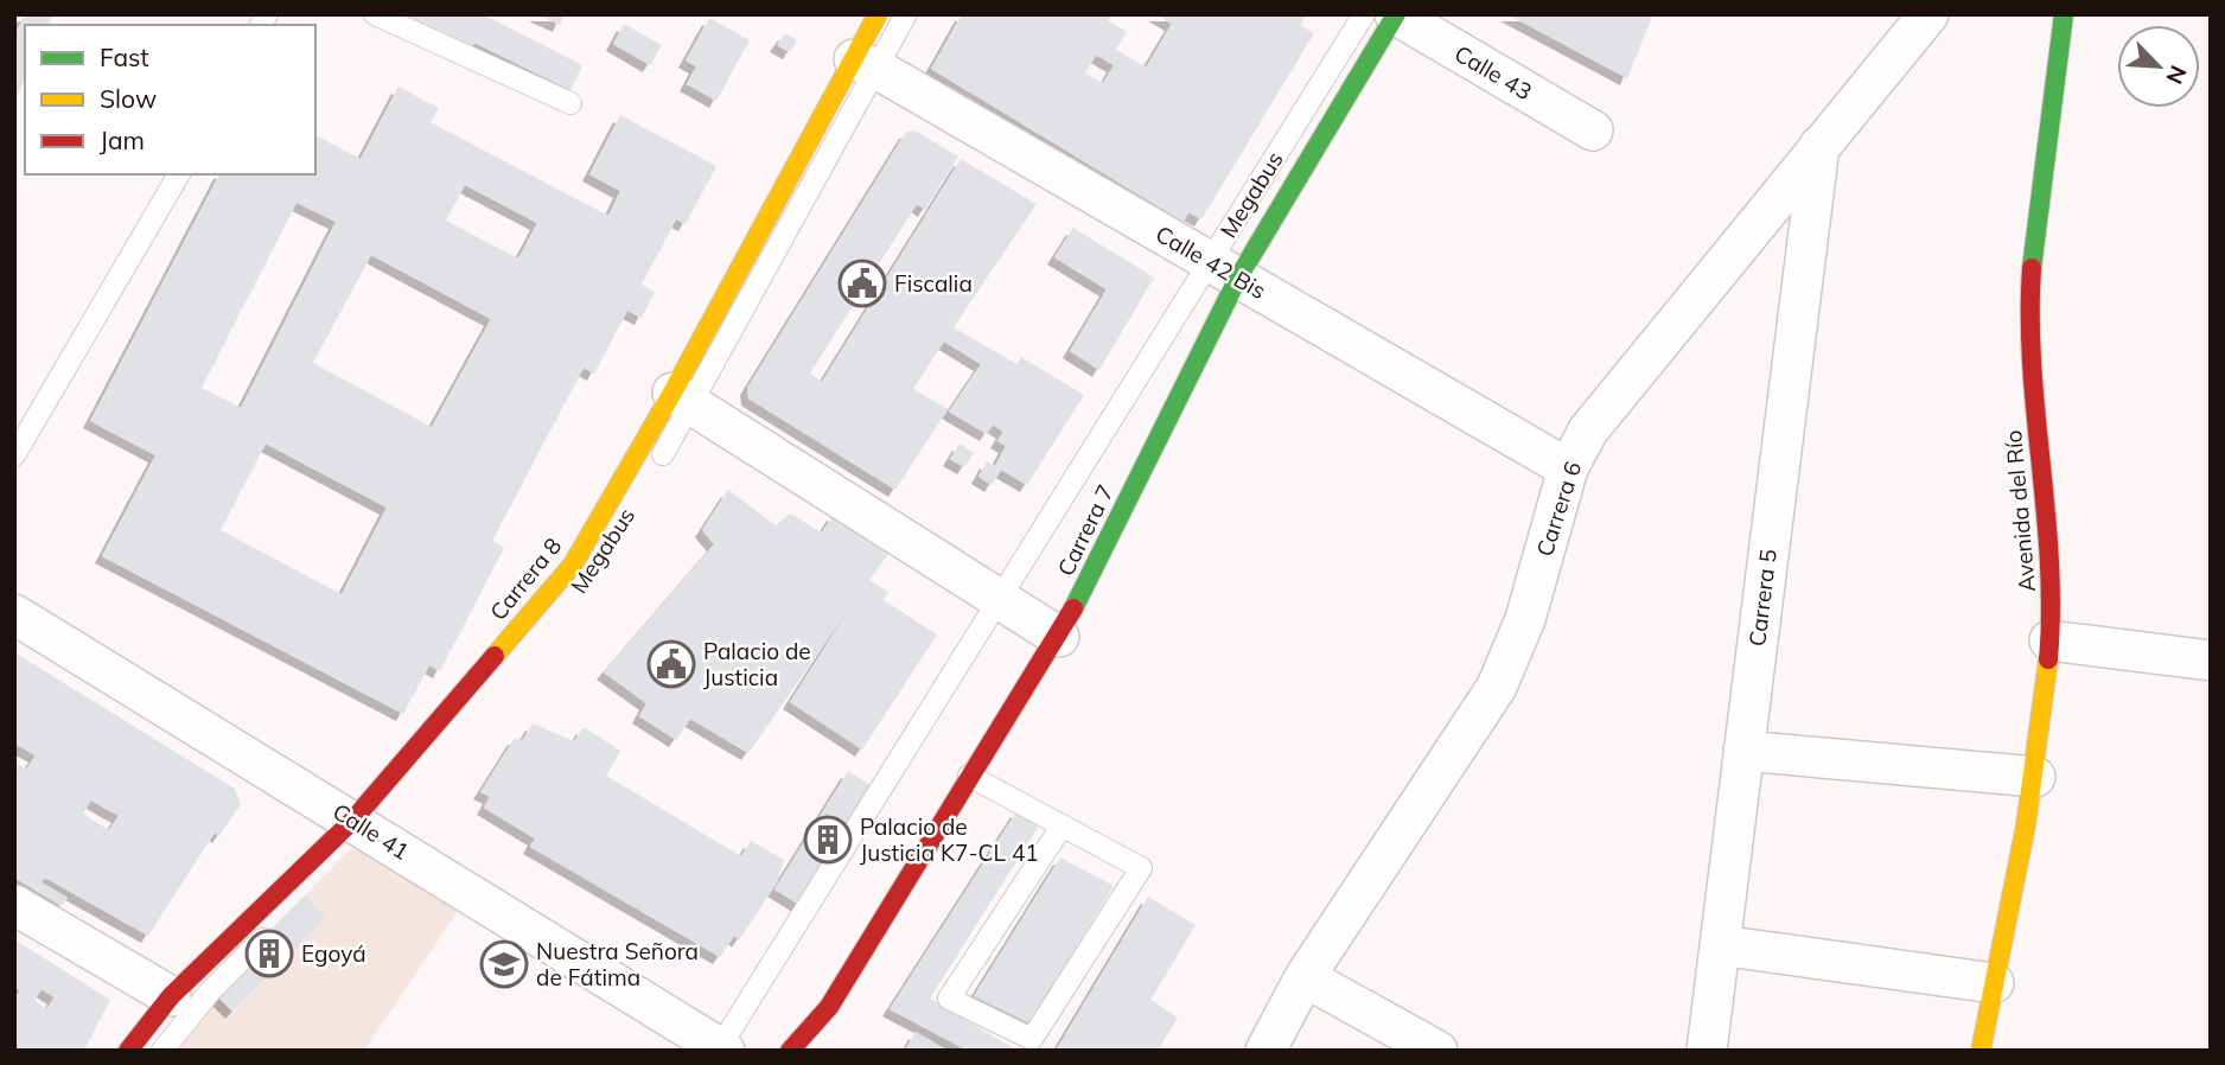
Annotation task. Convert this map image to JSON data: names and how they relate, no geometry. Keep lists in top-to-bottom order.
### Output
{
  "streets": {
    "main road": ["Avenida del Río", "Carrera 7", "Carrera 8"],
    "street": [
      "Calle 43",
      "Calle 42 Bis",
      "Carrera 6",
      "Carrera 5",
      "Calle 41"
    ],
    "lane": ["Megabus"]
  },
  "crossings": [
    ["Calle 43", "Carrera 7"],
    ["Megabus", "Calle 42 Bis"],
    ["Megabus", "Carrera 7"],
    ["Megabus", "Carrera 8"],
    ["Megabus", "Calle 41"],
    ["Calle 42 Bis", "Carrera 6"],
    ["Calle 42 Bis", "Carrera 7"],
    ["Carrera 6", "Carrera 5"],
    ["Carrera 8", "Calle 41"]
  ],
  "places": {
    "public building": ["Fiscalia", "Palacio de Justicia"],
    "building": ["Palacio de Justicia K7-CL 41", "Egoyá"],
    "school or university": ["Nuestra Señora de Fátima"]
  },
  "legend": ["Fast", "Slow", "Jam"],
  "north": "bottom right"
}
